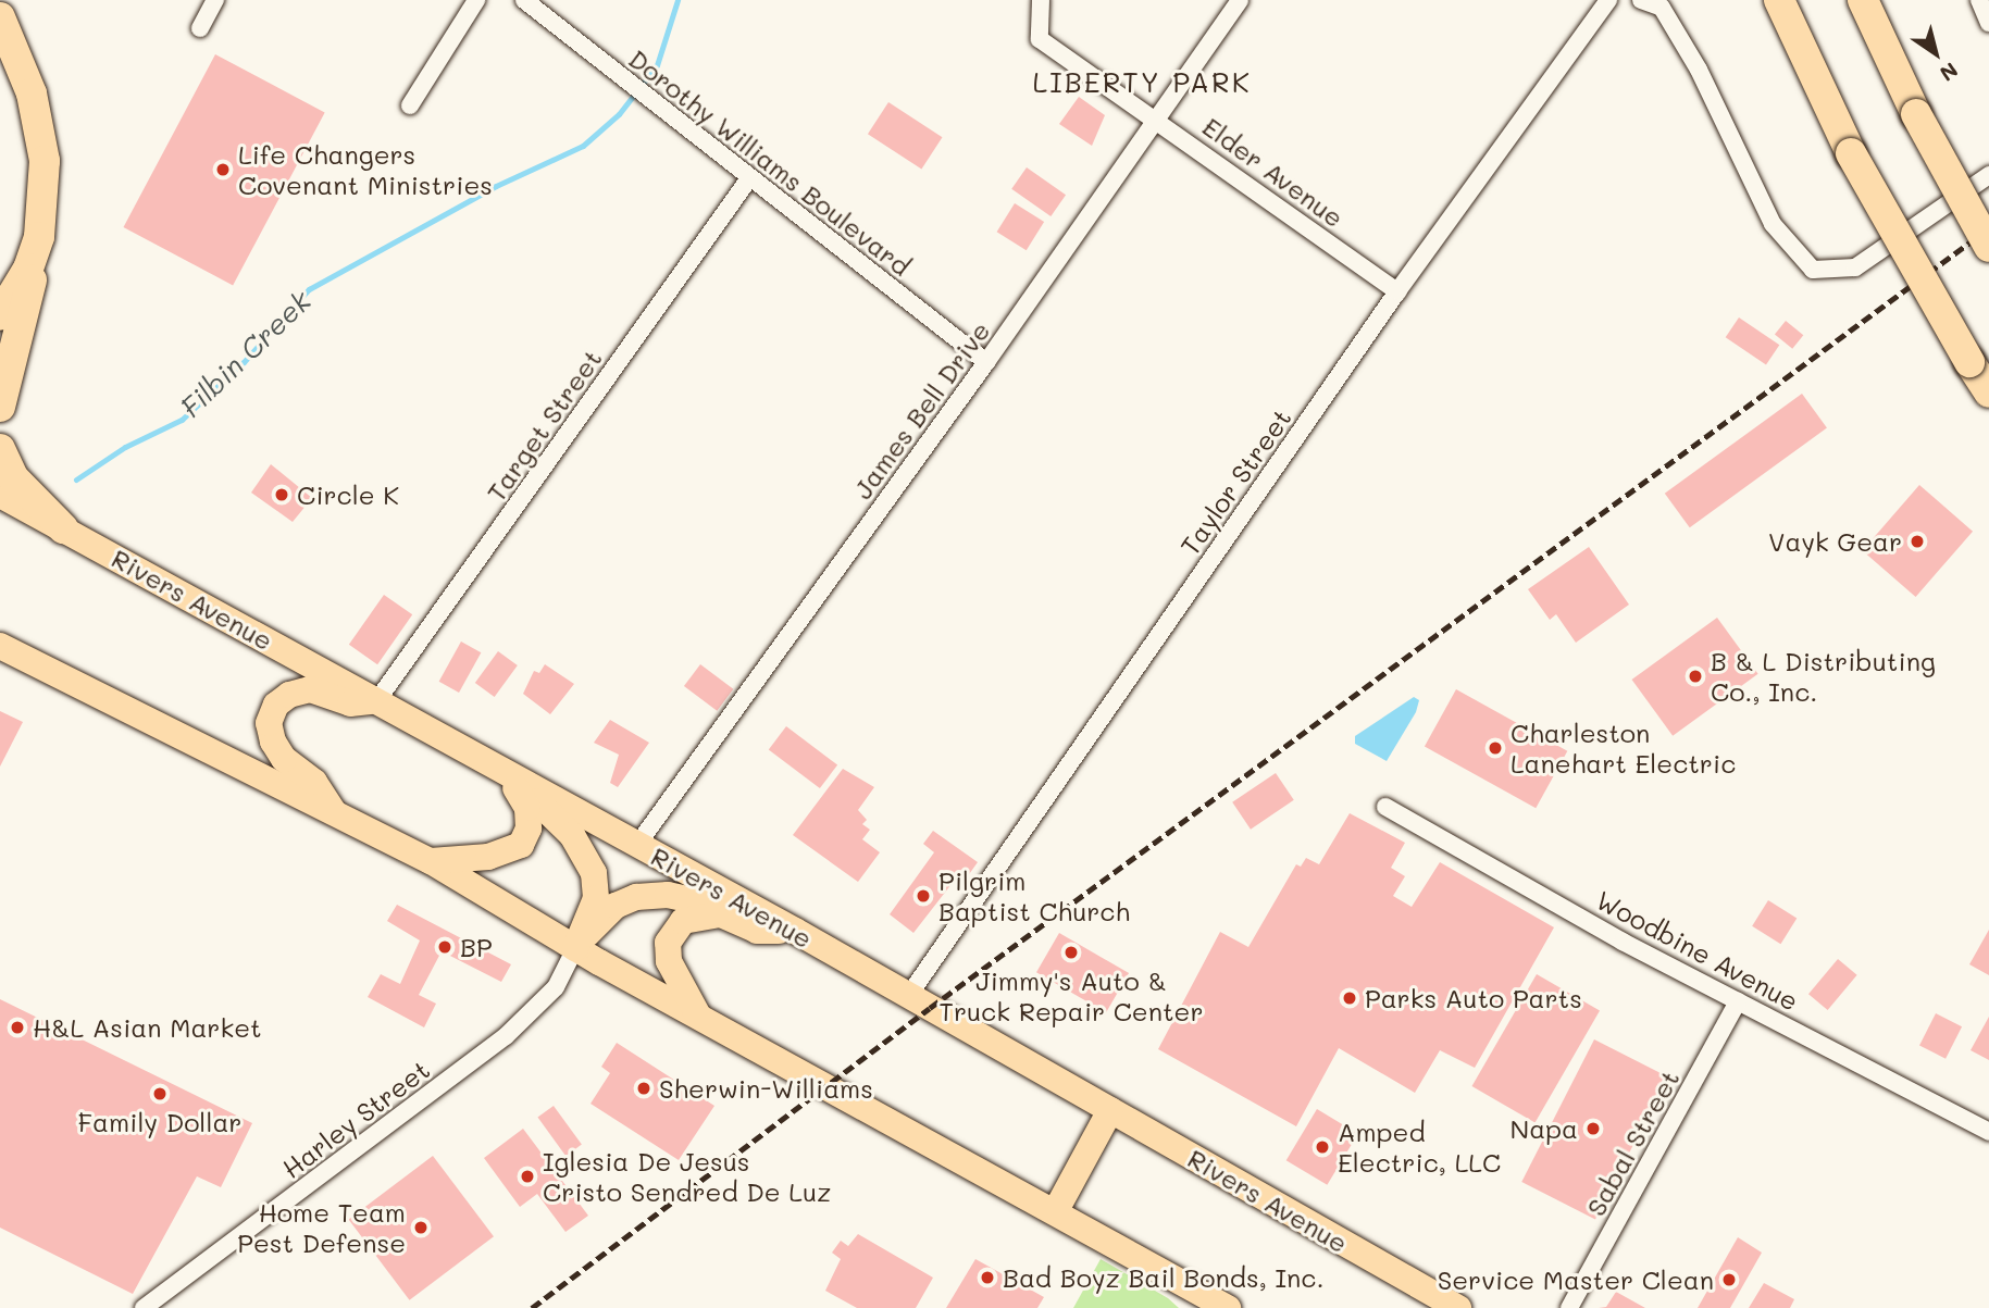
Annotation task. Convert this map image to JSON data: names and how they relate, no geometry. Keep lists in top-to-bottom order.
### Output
{
  "streets": {
    "main road": ["Rivers Avenue"],
    "street": [
      "Dorothy Williams Boulevard",
      "Elder Avenue",
      "James Bell Drive",
      "Target Street",
      "Taylor Street",
      "Woodbine Avenue",
      "Harley Street",
      "Sabal Street"
    ]
  },
  "crossings": [
    ["Dorothy Williams Boulevard", "James Bell Drive"],
    ["Dorothy Williams Boulevard", "Target Street"],
    ["Elder Avenue", "James Bell Drive"],
    ["Elder Avenue", "Taylor Street"],
    ["James Bell Drive", "Rivers Avenue"],
    ["Target Street", "Rivers Avenue"],
    ["Taylor Street", "Rivers Avenue"],
    ["Woodbine Avenue", "Sabal Street"]
  ],
  "districts": ["LIBERTY PARK"],
  "water": ["Filbin Creek"],
  "places": [
    "Life Changers Covenant Ministries",
    "Circle K",
    "Vayk Gear",
    "B & L Distributing Co., Inc.",
    "Charleston Lanehart Electric",
    "Pilgrim Baptist Church",
    "BP",
    "Jimmy's Auto & Truck Repair Center",
    "Parks Auto Parts",
    "H&L Asian Market",
    "Sherwin-Williams",
    "Family Dollar",
    "Napa",
    "Amped Electric, LLC",
    "Iglesia De Jesus Cristo Sendred De Luz",
    "Home Team Pest Defense",
    "Bad Boyz Bail Bonds, Inc.",
    "Service Master Clean"
  ],
  "north": "bottom right"
}
